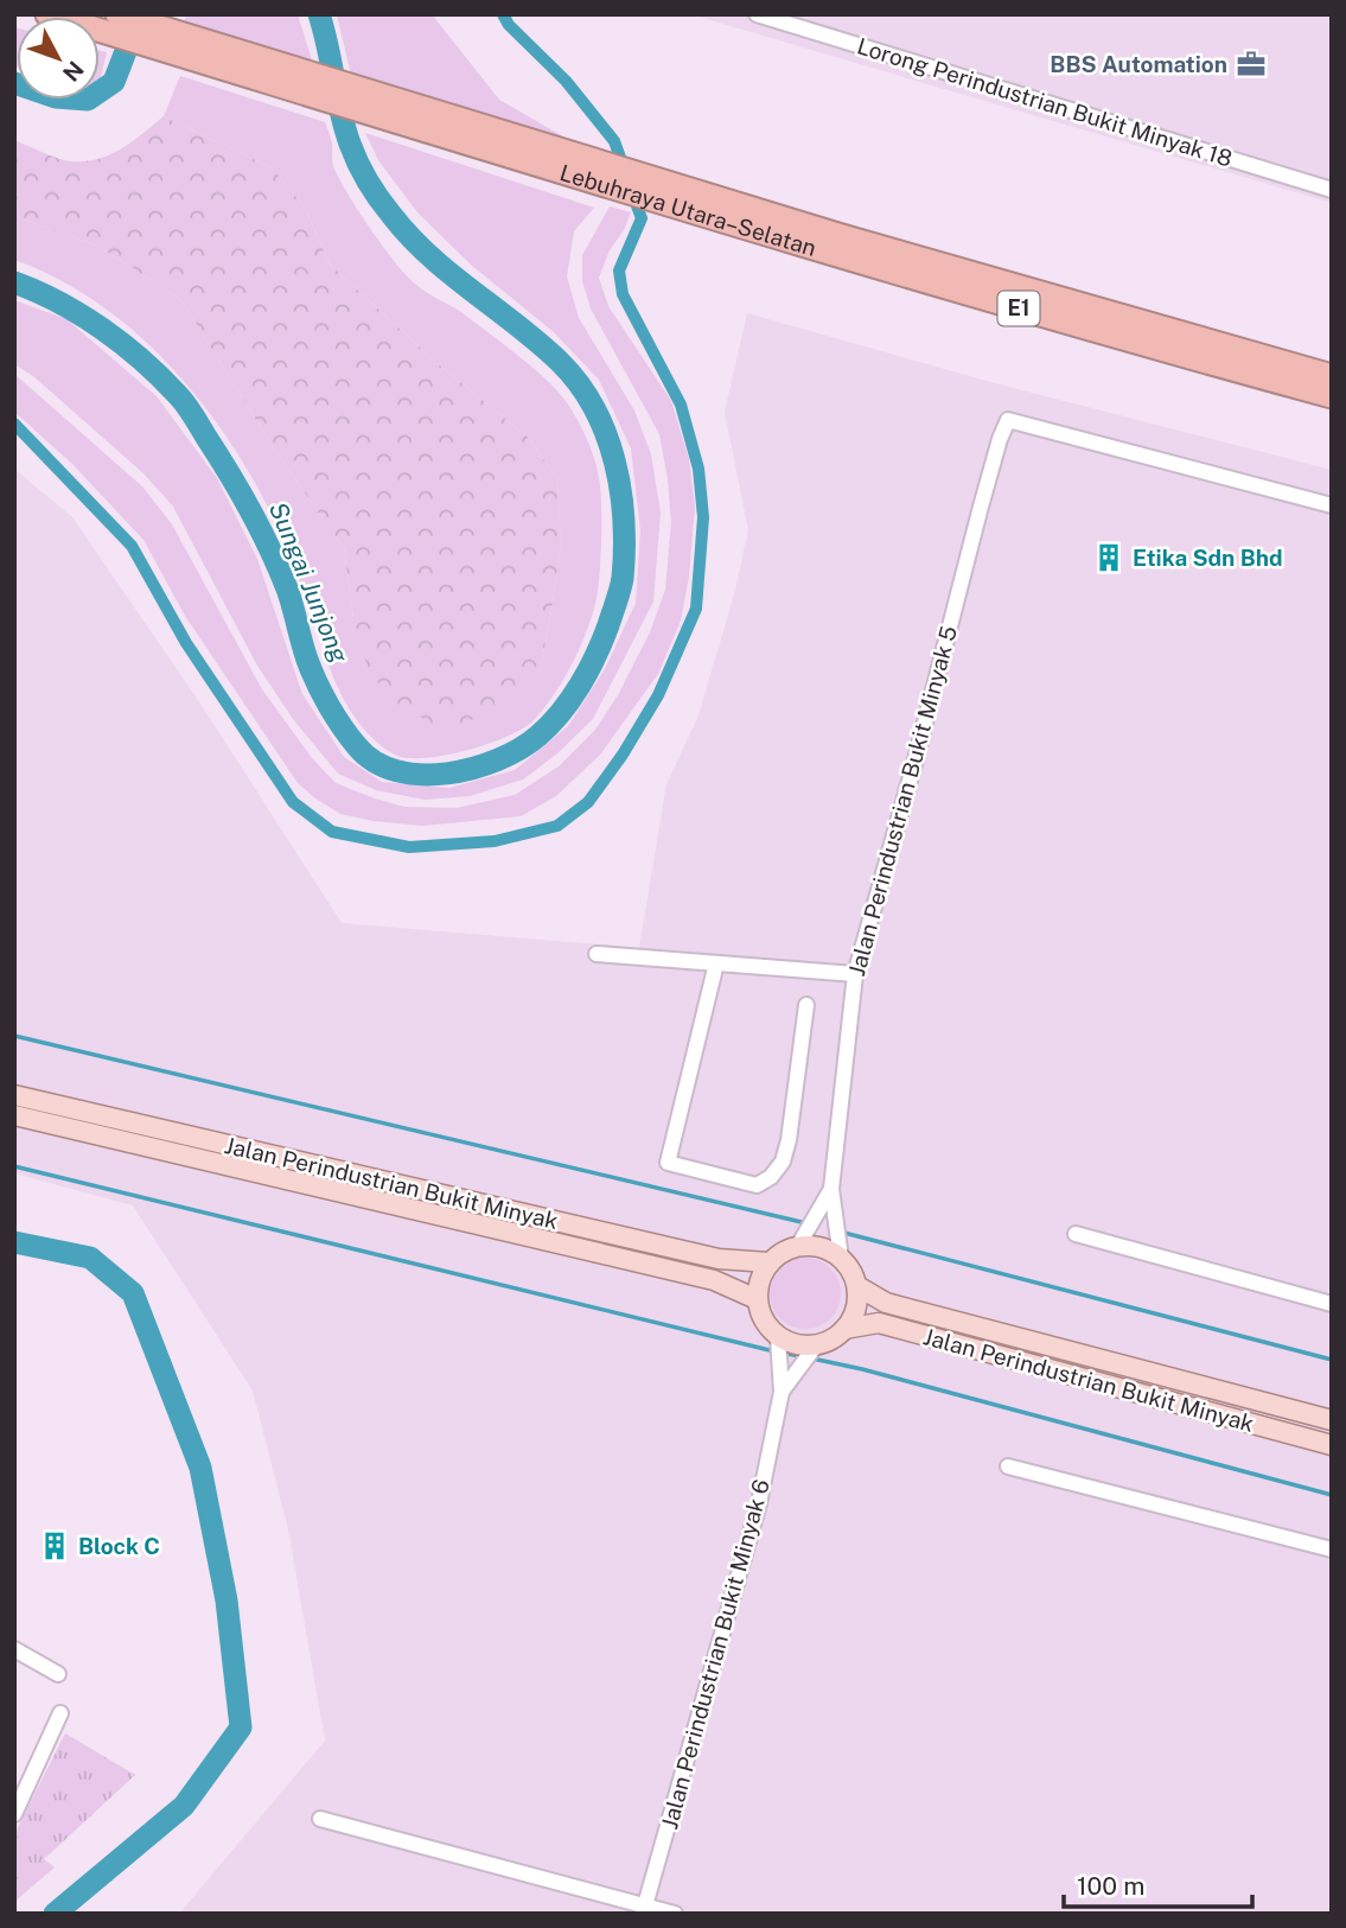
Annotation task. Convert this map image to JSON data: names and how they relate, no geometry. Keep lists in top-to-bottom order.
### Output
{
  "streets": {
    "highway": ["Lebuhraya Utara–Selatan", "E1"],
    "main road": ["Jalan Perindustrian Bukit Minyak"],
    "street": ["Lorong Perindustrian Bukit Minyak 18", "Jalan Perindustrian Bukit Minyak 5", "Jalan Perindustrian Bukit Minyak 6"]
  },
  "water": ["Sungai Junjong"],
  "places": {
    "office": ["BBS Automation"],
    "building": ["Etika Sdn Bhd", "Block C"]
  },
  "scale_bar": "100 m",
  "north": "bottom right"
}
